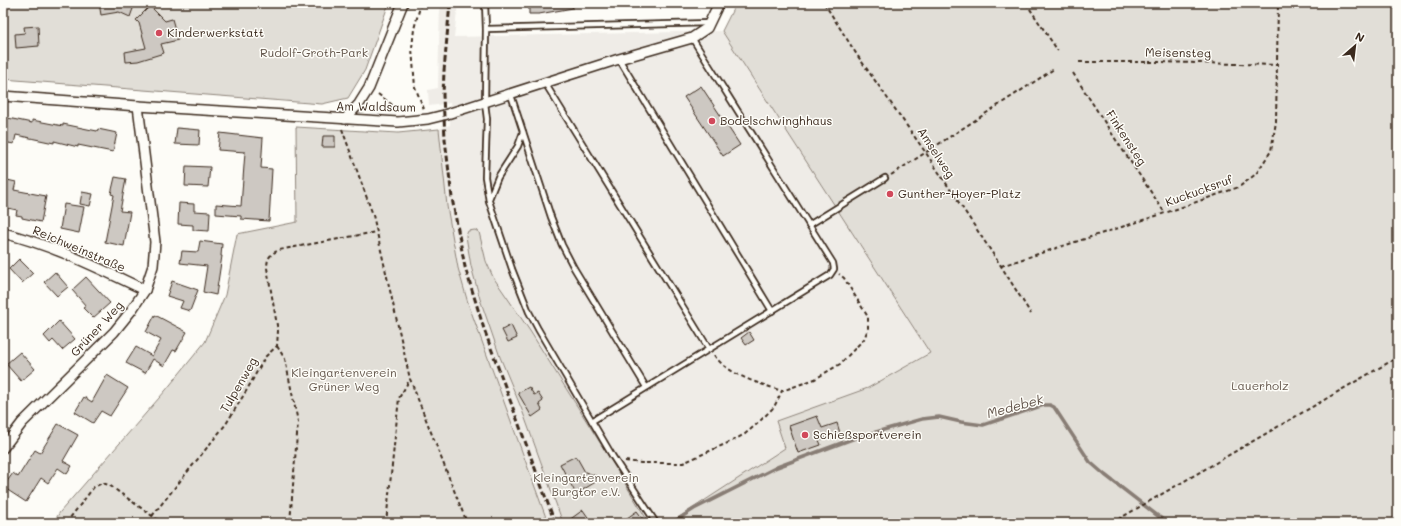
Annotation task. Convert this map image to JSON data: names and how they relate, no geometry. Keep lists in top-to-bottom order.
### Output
{
  "streets": {
    "street": ["Am Waldsaum", "Reichweinstraße", "Grüner Weg"],
    "path": [
      "Meisensteg",
      "Finkensteg",
      "Amselweg",
      "Kuckucksruf",
      "Tulpenweg"
    ]
  },
  "crossings": [
    ["Meisensteg", "Kuckucksruf"],
    ["Am Waldsaum", "Grüner Weg"],
    ["Finkensteg", "Kuckucksruf"],
    ["Amselweg", "Kuckucksruf"],
    ["Reichweinstraße", "Grüner Weg"]
  ],
  "water": ["Medebek"],
  "parks": [
    "Rudolf-Groth-Park",
    "Kleingartenverein Grüner Weg",
    "Lauerholz",
    "Kleingartenverein Burgtor e.V."
  ],
  "places": [
    "Kinderwerkstatt",
    "Bodelschwinghhaus",
    "Gunther-Hoyer-Platz",
    "Schießsportverein"
  ],
  "north": "top right"
}
